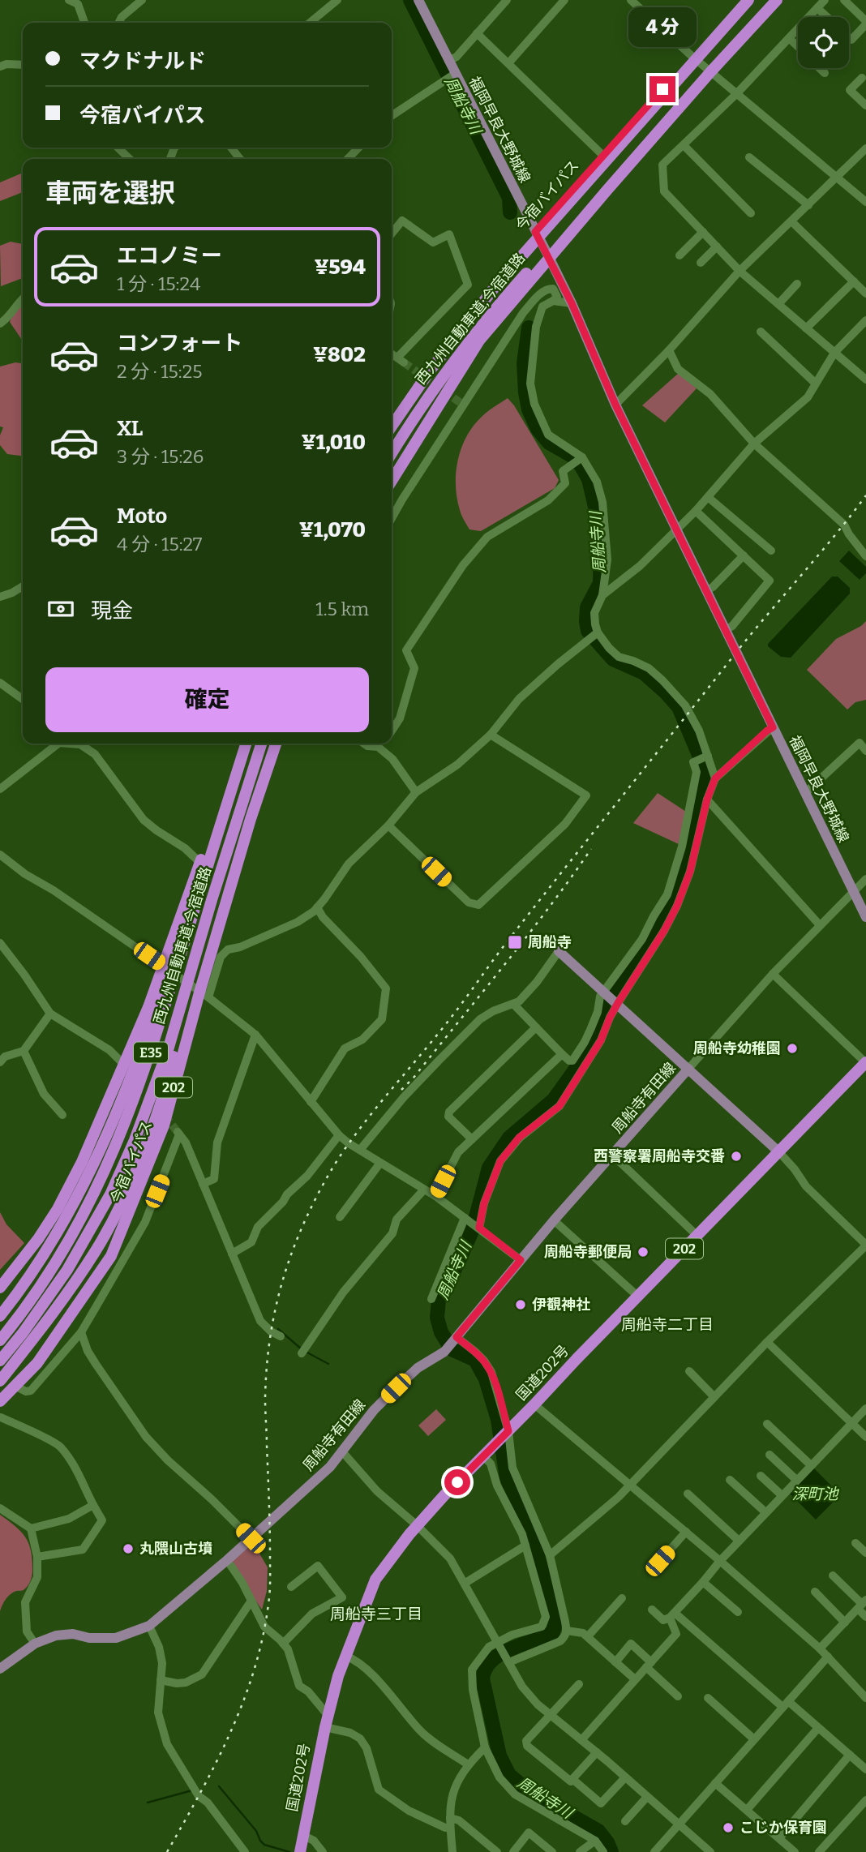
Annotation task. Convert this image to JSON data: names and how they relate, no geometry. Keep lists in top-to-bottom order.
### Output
{
  "streets": {
    "highway": [
      "今宿バイパス",
      "西九州自動車道;今宿道路",
      "E35",
      "202",
      "国道202号"
    ],
    "main road": ["福岡早良大野城線", "周船寺有田線"]
  },
  "crossings": [
    ["福岡早良大野城線", "今宿バイパス"],
    ["周船寺有田線", "国道202号"]
  ],
  "districts": ["周船寺二丁目", "周船寺三丁目"],
  "water": ["周船寺川", "深町池"],
  "places": {
    "transit": ["周船寺"],
    "other": [
      "周船寺幼稚園",
      "西警察署周船寺交番",
      "周船寺郵便局",
      "伊覩神社",
      "丸隈山古墳",
      "こじか保育園"
    ]
  },
  "page": {
    "bubble": "4 分",
    "banner": ["マクドナルド", "今宿バイパス"],
    "heading": "車両を選択",
    "list": [
      {
        "name": "エコノミー",
        "note": "1 分 · 15:24",
        "value": "¥594"
      },
      {
        "name": "コンフォート",
        "note": "2 分 · 15:25",
        "value": "¥802"
      },
      {
        "name": "XL",
        "note": "3 分 · 15:26",
        "value": "¥1,010"
      },
      {
        "name": "Moto",
        "note": "4 分 · 15:27",
        "value": "¥1,070"
      }
    ],
    "pay": ["現金", "1.5 km"],
    "buttons": "確定"
  }
}
